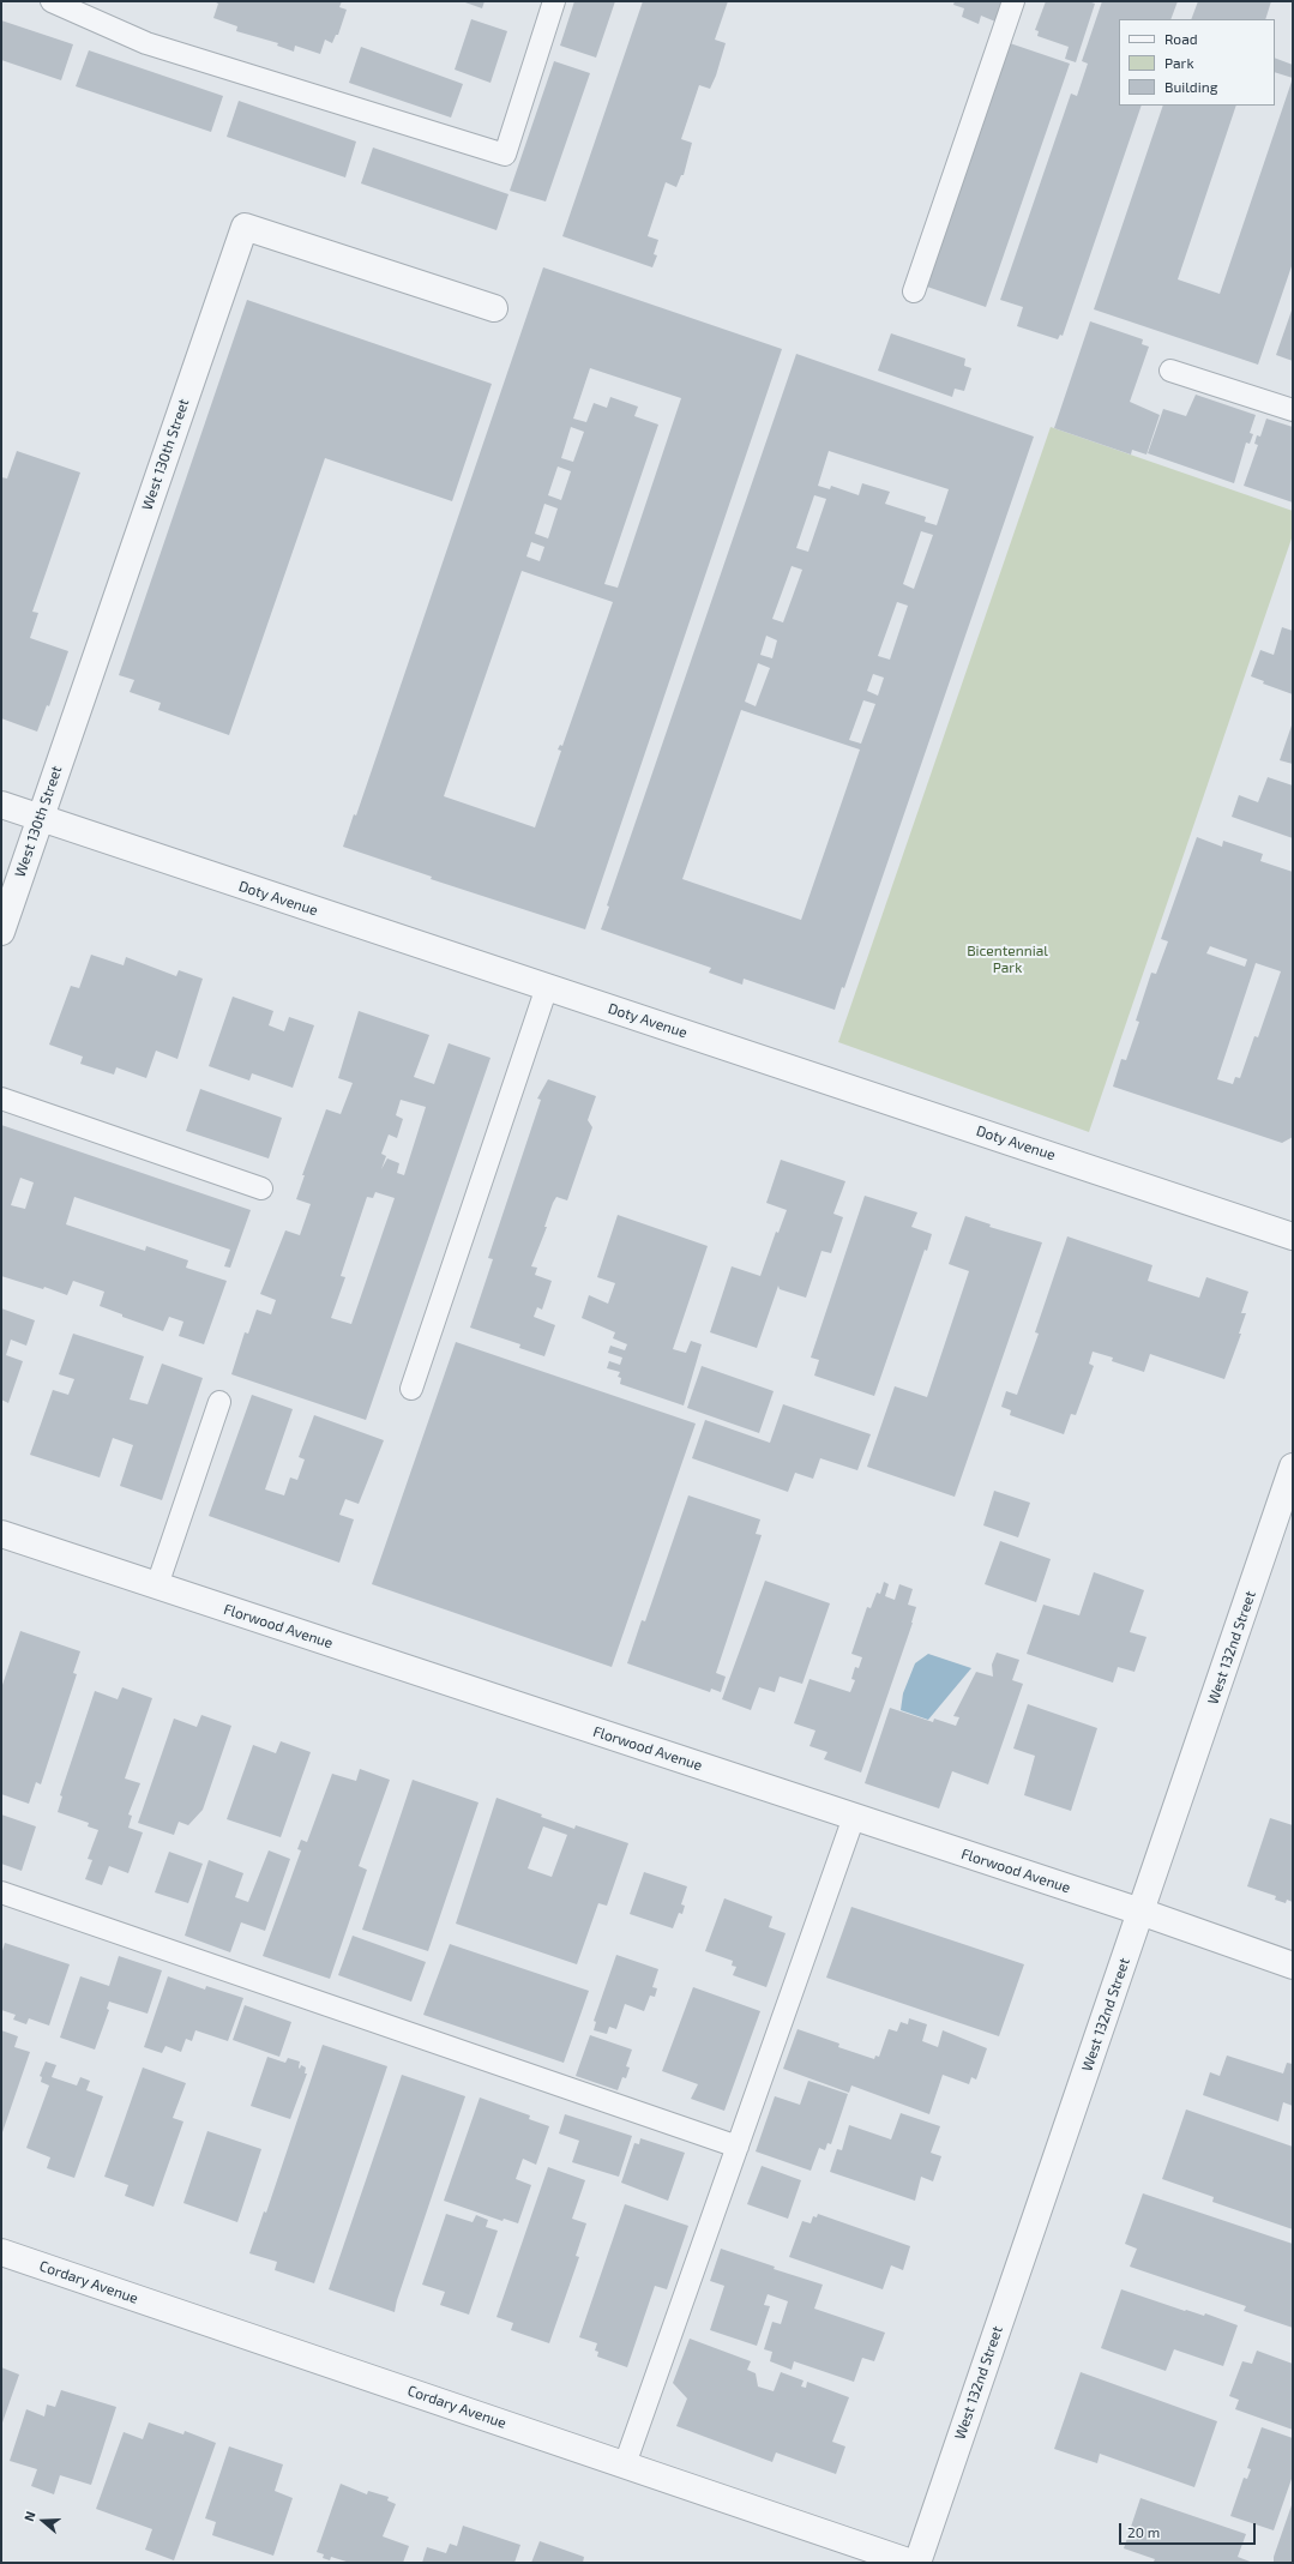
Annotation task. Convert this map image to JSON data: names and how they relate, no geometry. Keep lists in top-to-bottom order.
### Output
{
  "streets": {
    "street": [
      "West 130th Street",
      "Doty Avenue",
      "Florwood Avenue",
      "West 132nd Street",
      "Cordary Avenue"
    ]
  },
  "crossings": [
    ["West 130th Street", "Doty Avenue"],
    ["Florwood Avenue", "West 132nd Street"]
  ],
  "parks": ["Bicentennial Park"],
  "legend": ["Road", "Park", "Building"],
  "scale_bar": "20 m",
  "north": "left"
}
